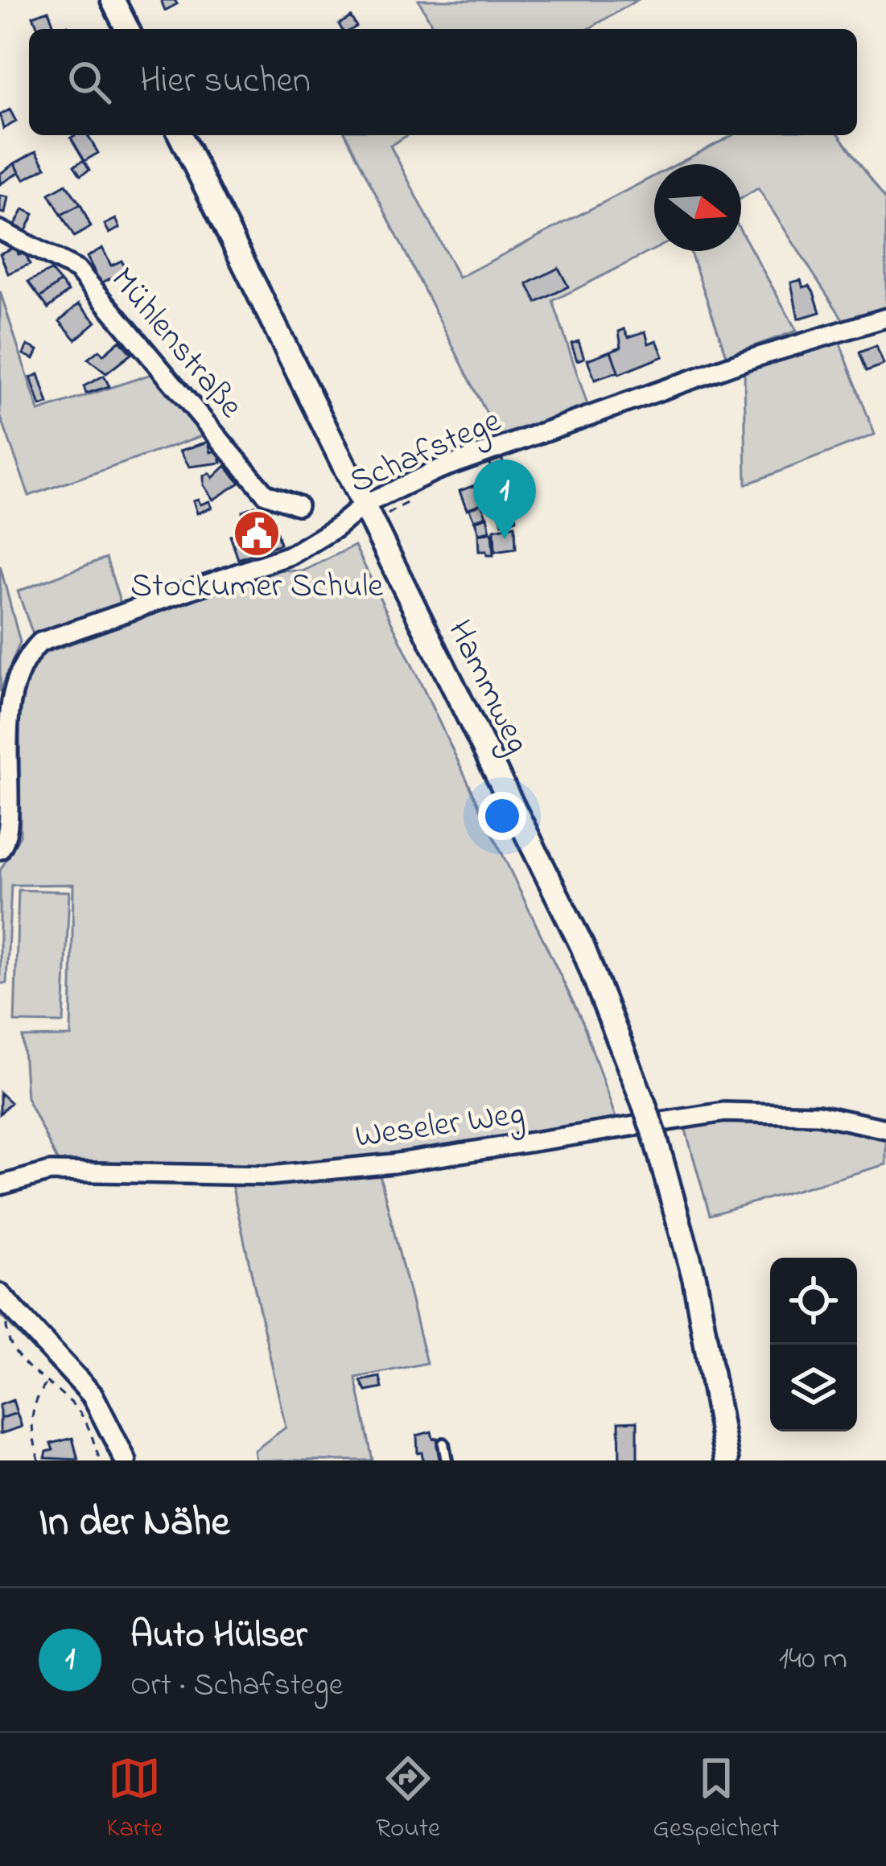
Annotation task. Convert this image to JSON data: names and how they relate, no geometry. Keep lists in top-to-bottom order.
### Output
{
  "streets": {
    "main road": ["Hammweg"],
    "street": ["Mühlenstraße", "Schafstege", "Weseler Weg"]
  },
  "crossings": [
    ["Schafstege", "Hammweg"]
  ],
  "places": {
    "public building": ["Stockumer Schule"]
  },
  "north": "right",
  "page": {
    "search": "Hier suchen",
    "pins": "1",
    "heading": "In der Nähe",
    "list": [
      {
        "mark": "1",
        "name": "Auto Hülser",
        "note": "Ort · Schafstege",
        "value": "140 m"
      }
    ],
    "nav": ["Karte", "Route", "Gespeichert"]
  }
}
